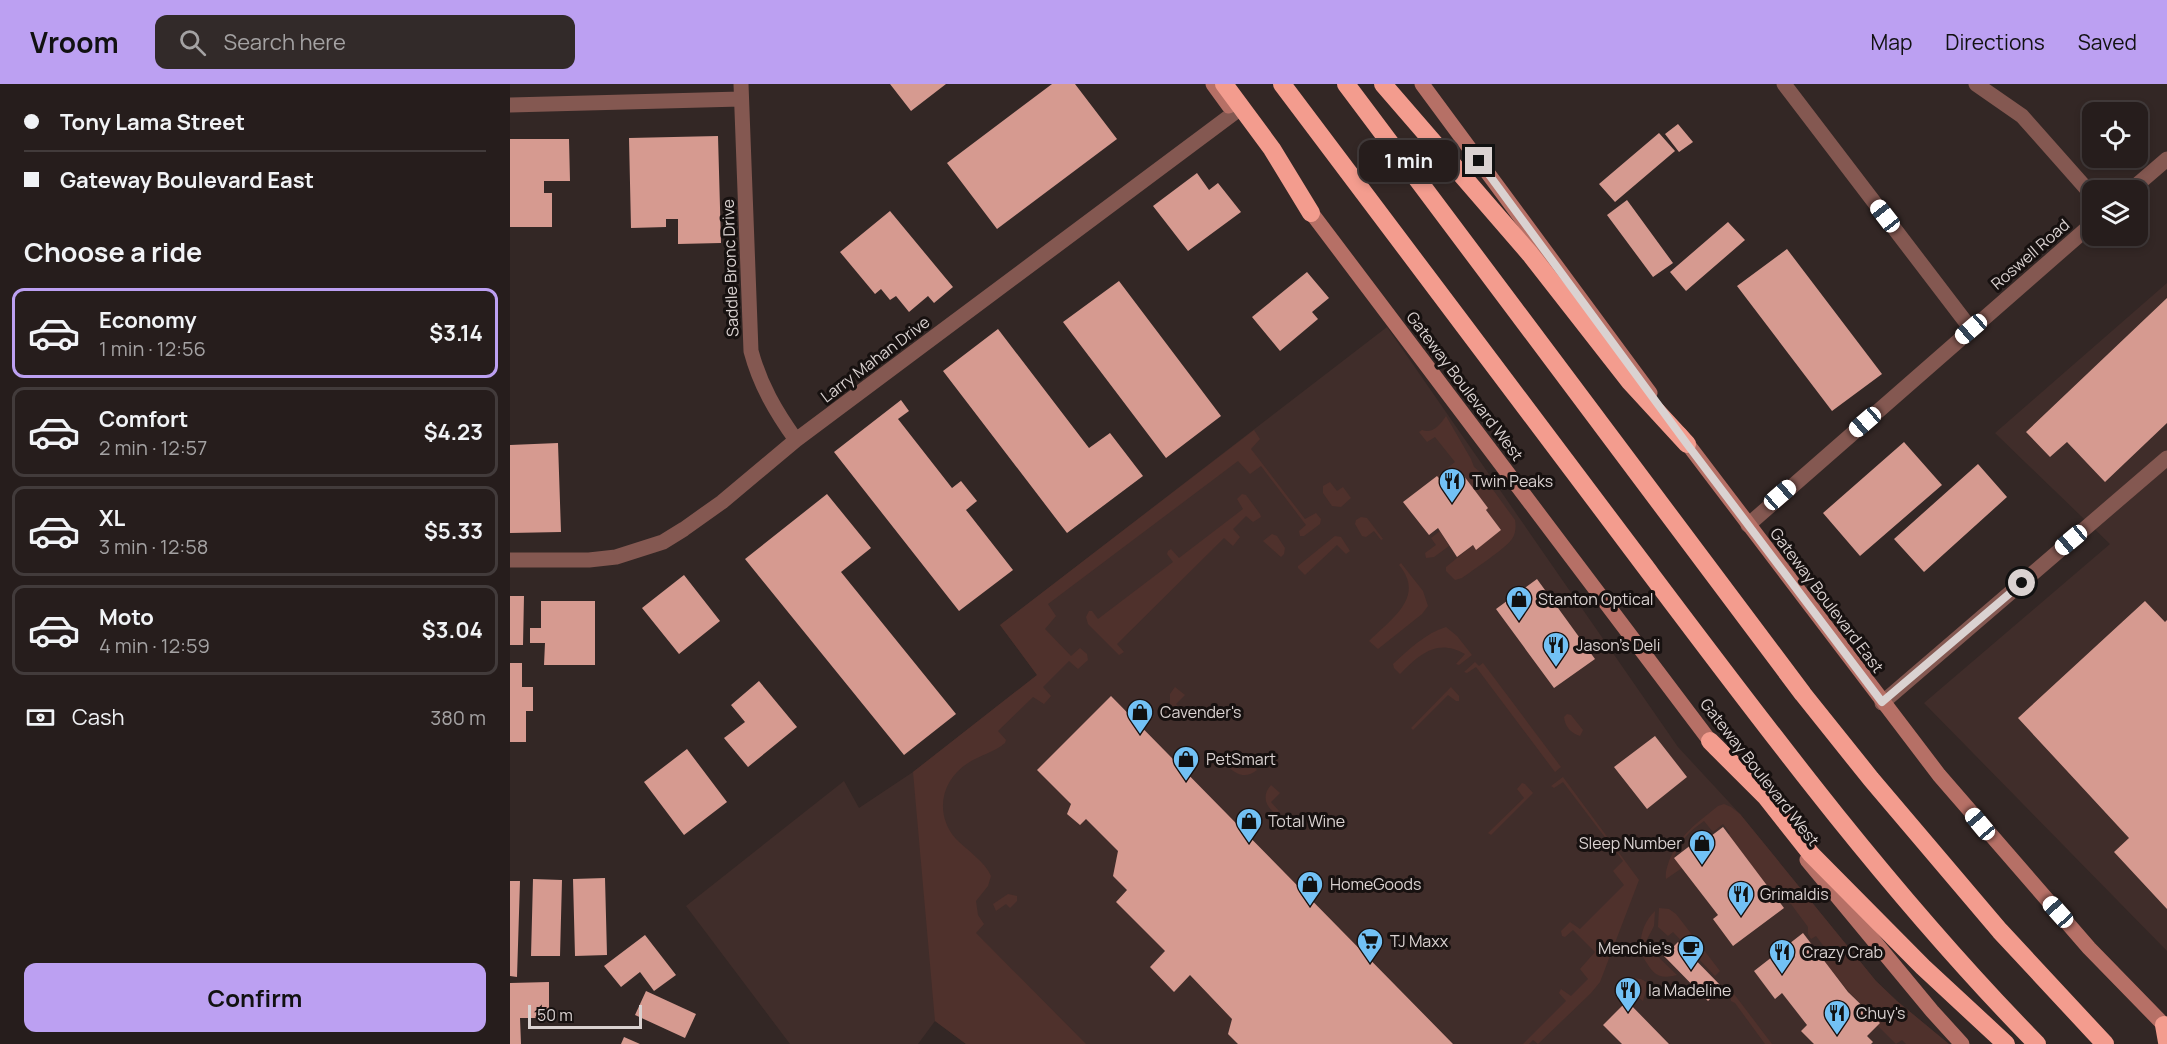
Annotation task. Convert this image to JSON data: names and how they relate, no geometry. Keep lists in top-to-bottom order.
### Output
{
  "streets": {
    "main road": ["Gateway Boulevard West", "Gateway Boulevard East"],
    "street": ["Roswell Road", "Saddle Bronc Drive", "Larry Mahan Drive"]
  },
  "crossings": [
    ["Roswell Road", "Gateway Boulevard East"],
    ["Saddle Bronc Drive", "Larry Mahan Drive"],
    ["Larry Mahan Drive", "Gateway Boulevard West"]
  ],
  "places": {
    "restaurant": [
      "Twin Peaks",
      "Jason's Deli",
      "Grimaldis",
      "Crazy Crab",
      "la Madeline",
      "Chuy's"
    ],
    "shop": [
      "Stanton Optical",
      "Cavender's",
      "PetSmart",
      "Total Wine",
      "Sleep Number",
      "HomeGoods"
    ],
    "supermarket": ["TJ Maxx"],
    "cafe": ["Menchie's"]
  },
  "scale_bar": "50 m",
  "page": {
    "header": "Vroom",
    "search": "Search here",
    "nav": ["Map", "Directions", "Saved"],
    "banner": ["Tony Lama Street", "Gateway Boulevard East"],
    "bubble": "1 min",
    "heading": "Choose a ride",
    "list": [
      {
        "name": "Economy",
        "note": "1 min · 12:56",
        "value": "$3.14"
      },
      {
        "name": "Comfort",
        "note": "2 min · 12:57",
        "value": "$4.23"
      },
      {
        "name": "XL",
        "note": "3 min · 12:58",
        "value": "$5.33"
      },
      {
        "name": "Moto",
        "note": "4 min · 12:59",
        "value": "$3.04"
      }
    ],
    "pay": ["Cash", "380 m"],
    "buttons": "Confirm",
    "scale": "50 m"
  }
}
